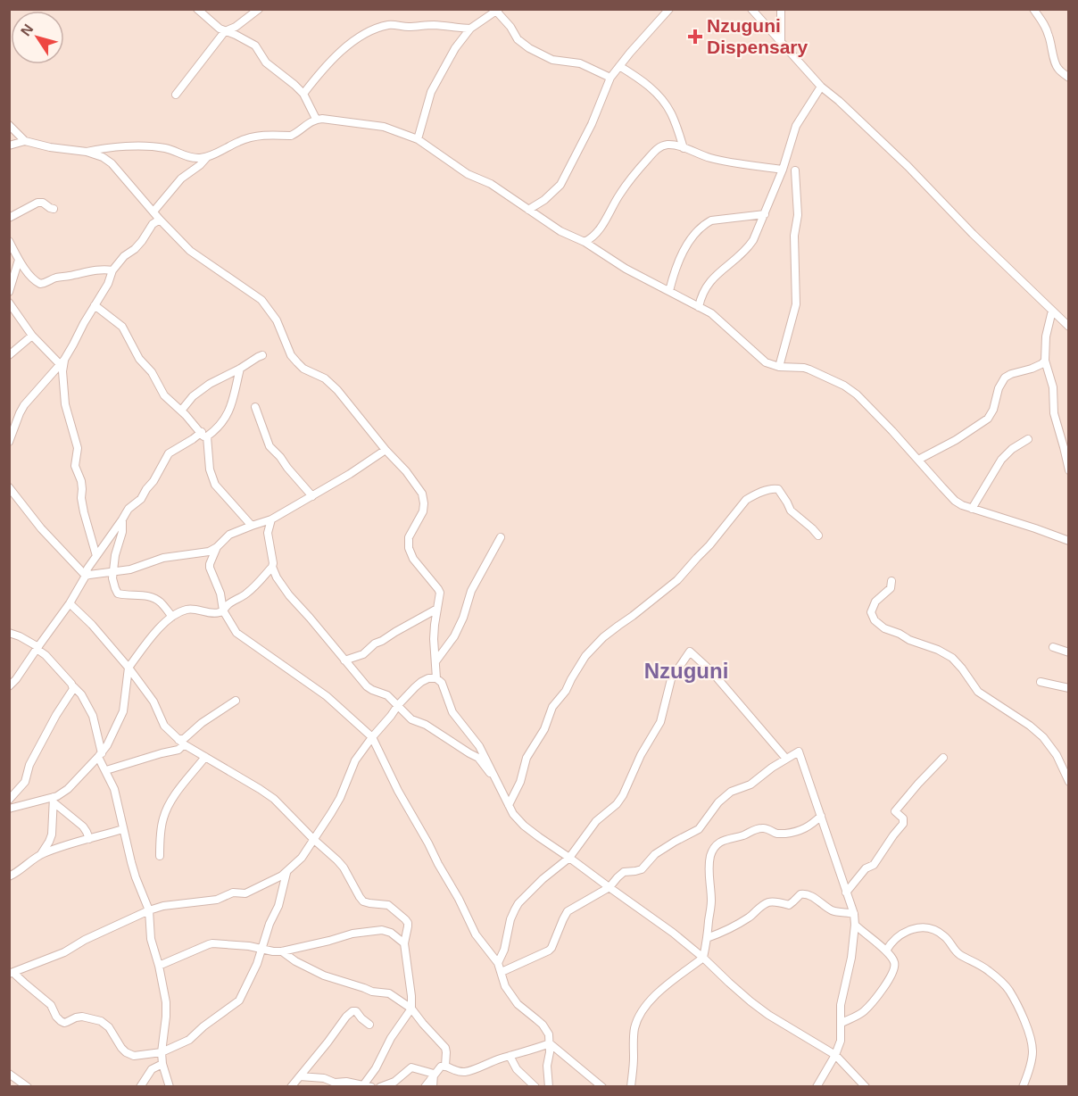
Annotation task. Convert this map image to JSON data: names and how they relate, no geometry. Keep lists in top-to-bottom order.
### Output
{
  "districts": ["Nzuguni"],
  "places": {
    "health": ["Nzuguni Dispensary"]
  },
  "north": "top left"
}
